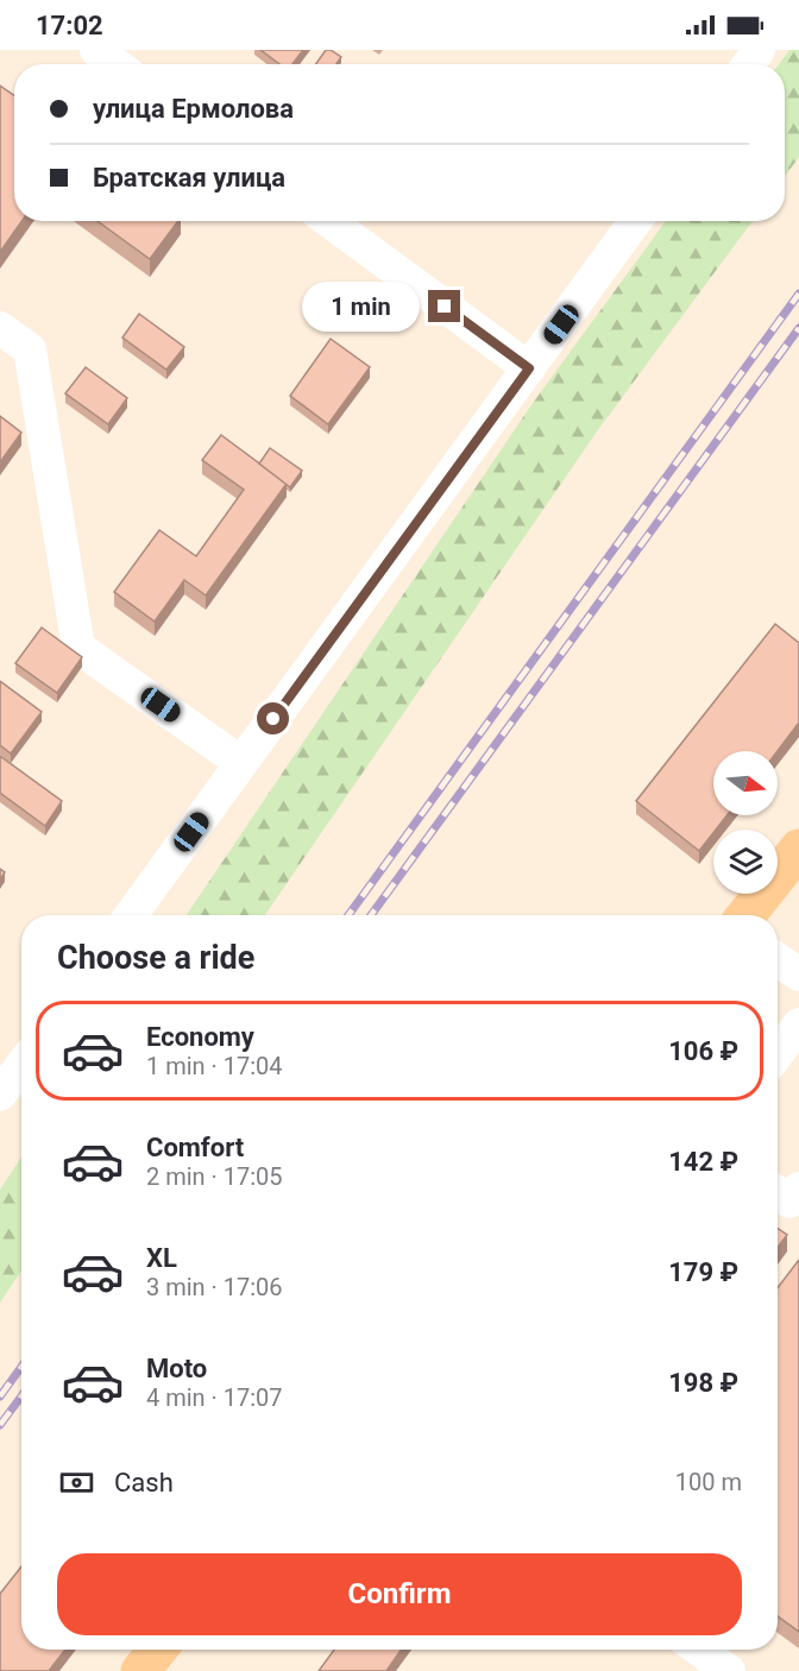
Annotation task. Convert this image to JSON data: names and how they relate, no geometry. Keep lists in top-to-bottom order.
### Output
{
  "north": "right",
  "page": {
    "status": "17:02",
    "banner": ["улица Ермолова", "Братская улица"],
    "bubble": "1 min",
    "heading": "Choose a ride",
    "list": [
      {
        "name": "Economy",
        "note": "1 min · 17:04",
        "value": "106 ₽"
      },
      {
        "name": "Comfort",
        "note": "2 min · 17:05",
        "value": "142 ₽"
      },
      {
        "name": "XL",
        "note": "3 min · 17:06",
        "value": "179 ₽"
      },
      {
        "name": "Moto",
        "note": "4 min · 17:07",
        "value": "198 ₽"
      }
    ],
    "pay": ["Cash", "100 m"],
    "buttons": "Confirm"
  }
}
